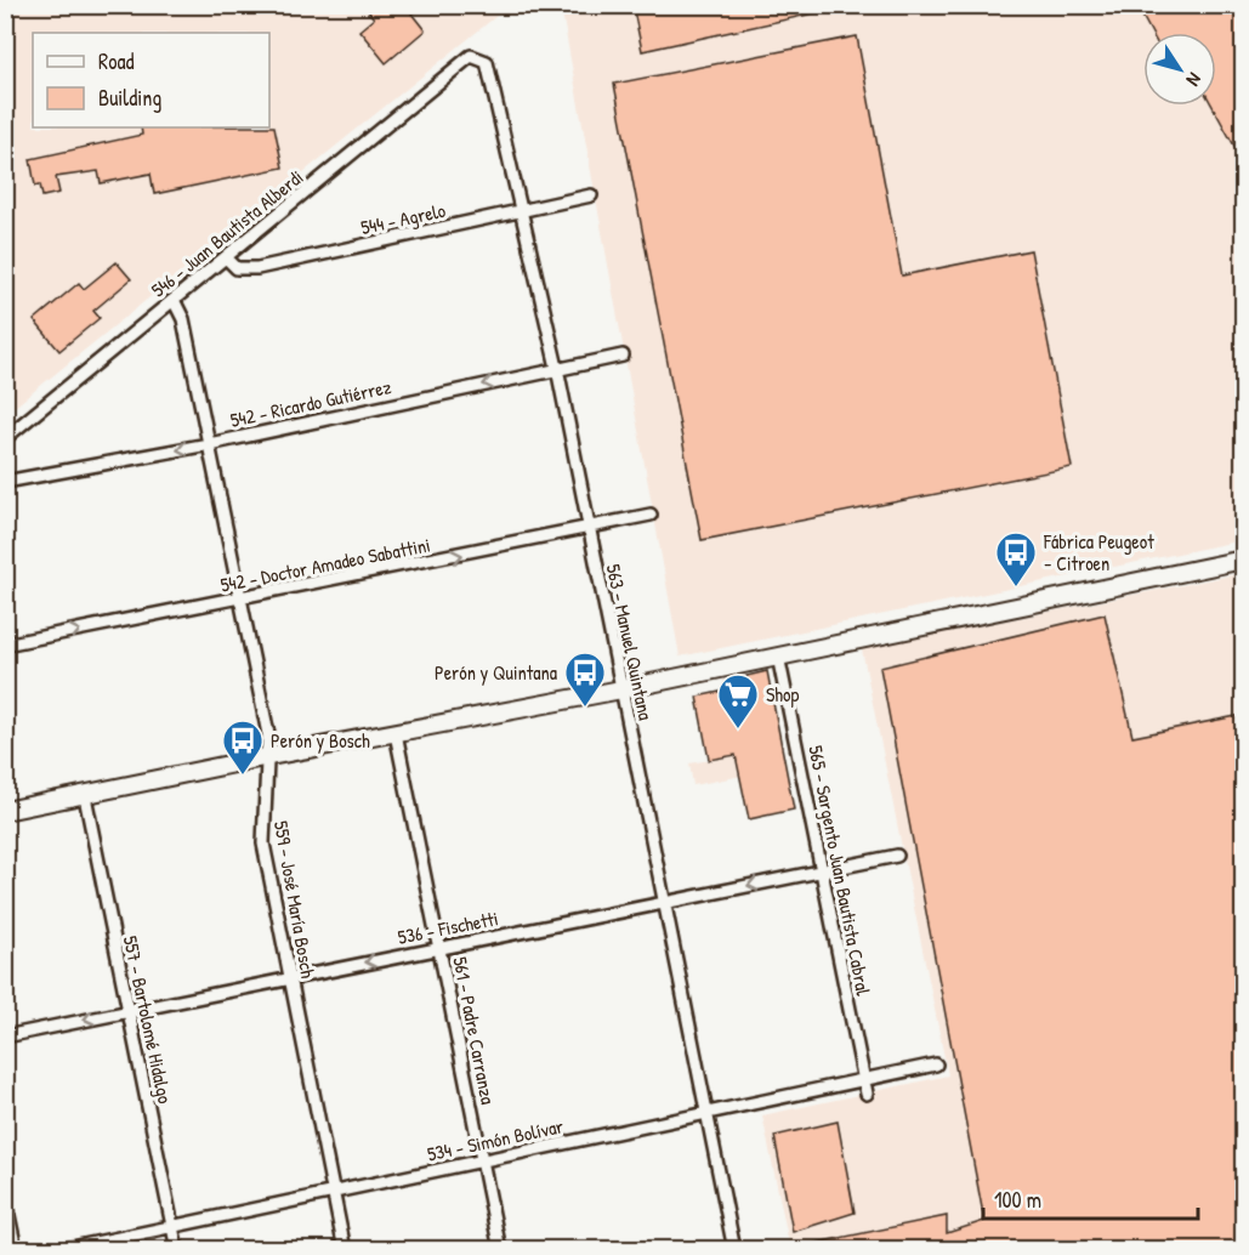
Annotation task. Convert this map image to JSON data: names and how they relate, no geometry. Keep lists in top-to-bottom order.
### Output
{
  "streets": {
    "street": [
      "544 - Agrelo",
      "546 - Juan Bautista Alberdi",
      "542 - Ricardo Gutiérrez",
      "542 - Doctor Amadeo Sabattini",
      "563 - Manuel Quintana",
      "565 - Sargento Juan Bautista Cabral",
      "559 - José María Bosch",
      "536 - Fischetti",
      "557 - Bartolomé Hidalgo",
      "561 - Padre Carranza",
      "534 - Simón Bolívar"
    ]
  },
  "crossings": [
    ["544 - Agrelo", "546 - Juan Bautista Alberdi"],
    ["544 - Agrelo", "563 - Manuel Quintana"],
    ["546 - Juan Bautista Alberdi", "563 - Manuel Quintana"],
    ["546 - Juan Bautista Alberdi", "559 - José María Bosch"],
    ["542 - Ricardo Gutiérrez", "563 - Manuel Quintana"],
    ["542 - Ricardo Gutiérrez", "559 - José María Bosch"],
    ["542 - Doctor Amadeo Sabattini", "563 - Manuel Quintana"],
    ["542 - Doctor Amadeo Sabattini", "559 - José María Bosch"],
    ["563 - Manuel Quintana", "536 - Fischetti"],
    ["563 - Manuel Quintana", "534 - Simón Bolívar"],
    ["565 - Sargento Juan Bautista Cabral", "536 - Fischetti"],
    ["565 - Sargento Juan Bautista Cabral", "534 - Simón Bolívar"],
    ["559 - José María Bosch", "536 - Fischetti"],
    ["559 - José María Bosch", "534 - Simón Bolívar"],
    ["536 - Fischetti", "557 - Bartolomé Hidalgo"],
    ["536 - Fischetti", "561 - Padre Carranza"],
    ["557 - Bartolomé Hidalgo", "534 - Simón Bolívar"],
    ["561 - Padre Carranza", "534 - Simón Bolívar"]
  ],
  "one_way": ["542 - Ricardo Gutiérrez", "542 - Doctor Amadeo Sabattini", "536 - Fischetti"],
  "places": {
    "bus stop": ["Fábrica Peugeot - Citroen", "Perón y Quintana", "Perón y Bosch"],
    "supermarket": ["Shop"]
  },
  "legend": ["Road", "Building"],
  "scale_bar": "100 m",
  "north": "bottom right"
}
